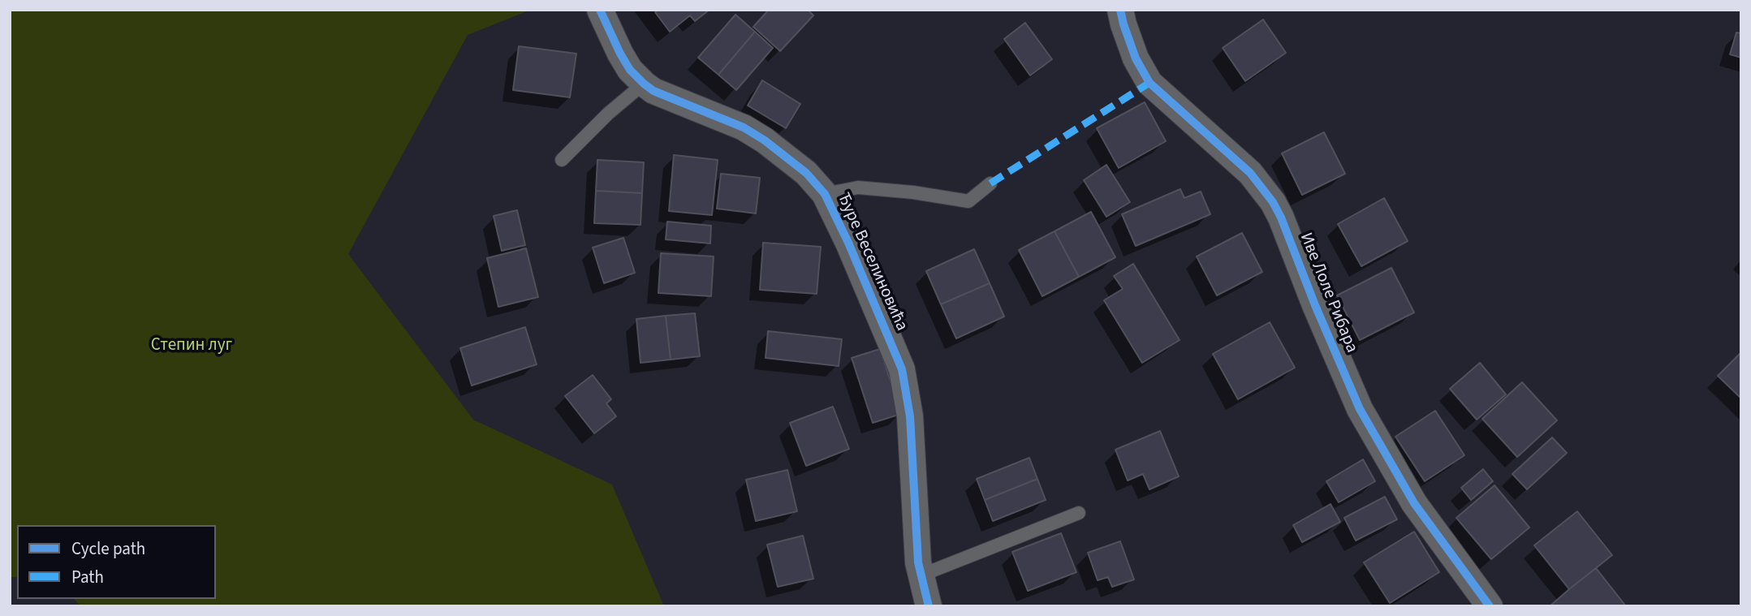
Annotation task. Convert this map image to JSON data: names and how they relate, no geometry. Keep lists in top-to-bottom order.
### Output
{
  "streets": {
    "street": ["Ђуре Веселиновића", "Иве Лоле Рибара"]
  },
  "parks": ["Степин луг"],
  "legend": ["Cycle path", "Path"]
}
